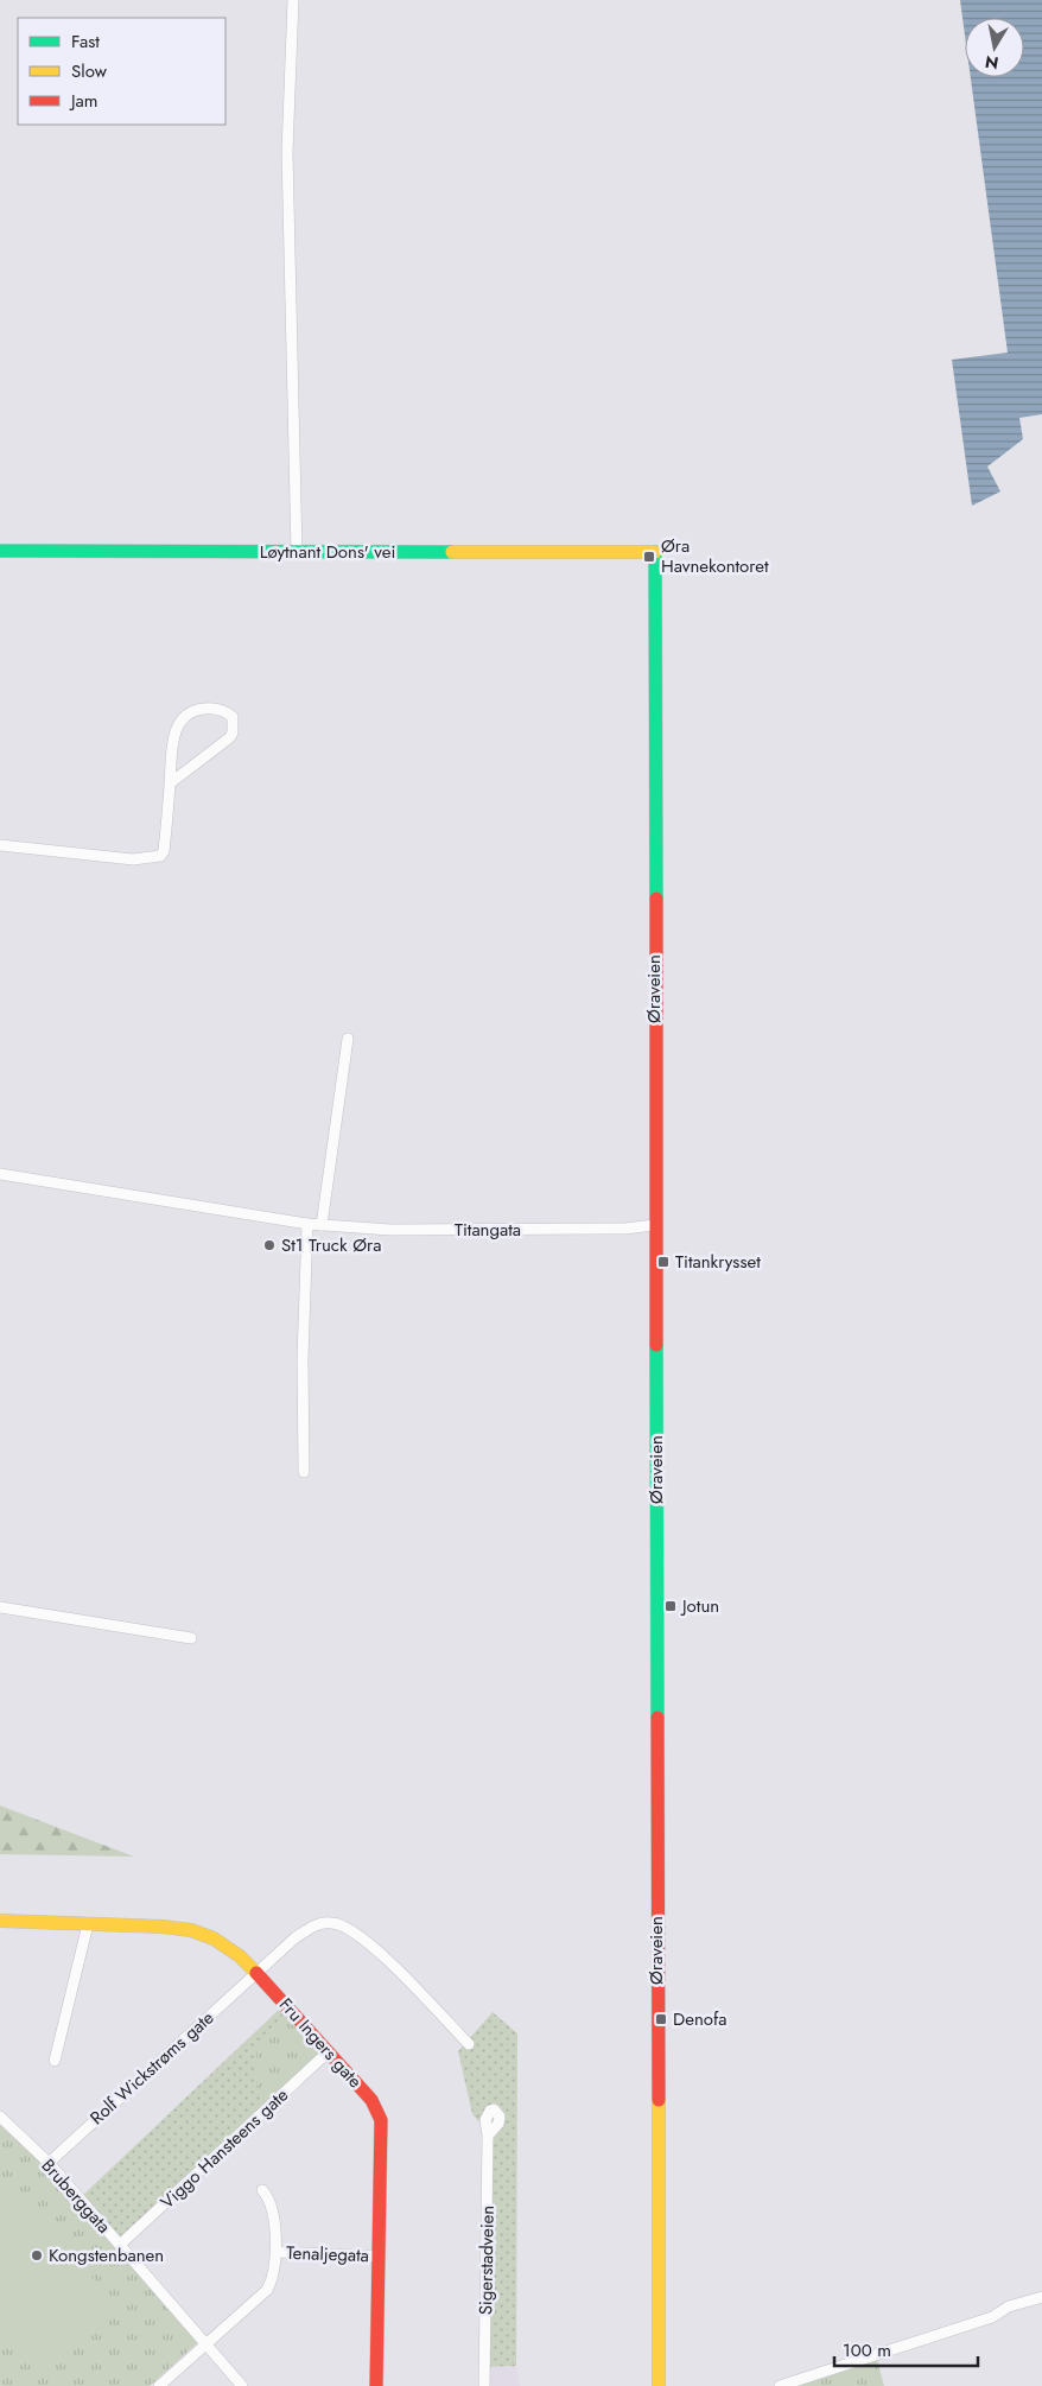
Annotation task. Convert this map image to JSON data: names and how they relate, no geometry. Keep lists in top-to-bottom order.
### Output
{
  "streets": {
    "main road": ["Løytnant Dons' vei", "Øraveien", "Fru Ingers gate"],
    "street": [
      "Titangata",
      "Rolf Wickstrøms gate",
      "Viggo Hansteens gate",
      "Bruberggata",
      "Tenaljegata",
      "Sigerstadveien"
    ]
  },
  "crossings": [
    ["Løytnant Dons' vei", "Øraveien"],
    ["Øraveien", "Titangata"],
    ["Fru Ingers gate", "Rolf Wickstrøms gate"],
    ["Fru Ingers gate", "Viggo Hansteens gate"],
    ["Fru Ingers gate", "Tenaljegata"],
    ["Rolf Wickstrøms gate", "Bruberggata"],
    ["Viggo Hansteens gate", "Bruberggata"],
    ["Bruberggata", "Tenaljegata"]
  ],
  "places": {
    "transit": [
      "Øra Havnekontoret",
      "Titankrysset",
      "Jotun",
      "Denofa"
    ],
    "other": ["St1 Truck Øra", "Kongstenbanen"]
  },
  "legend": ["Fast", "Slow", "Jam"],
  "scale_bar": "100 m",
  "north": "bottom"
}
